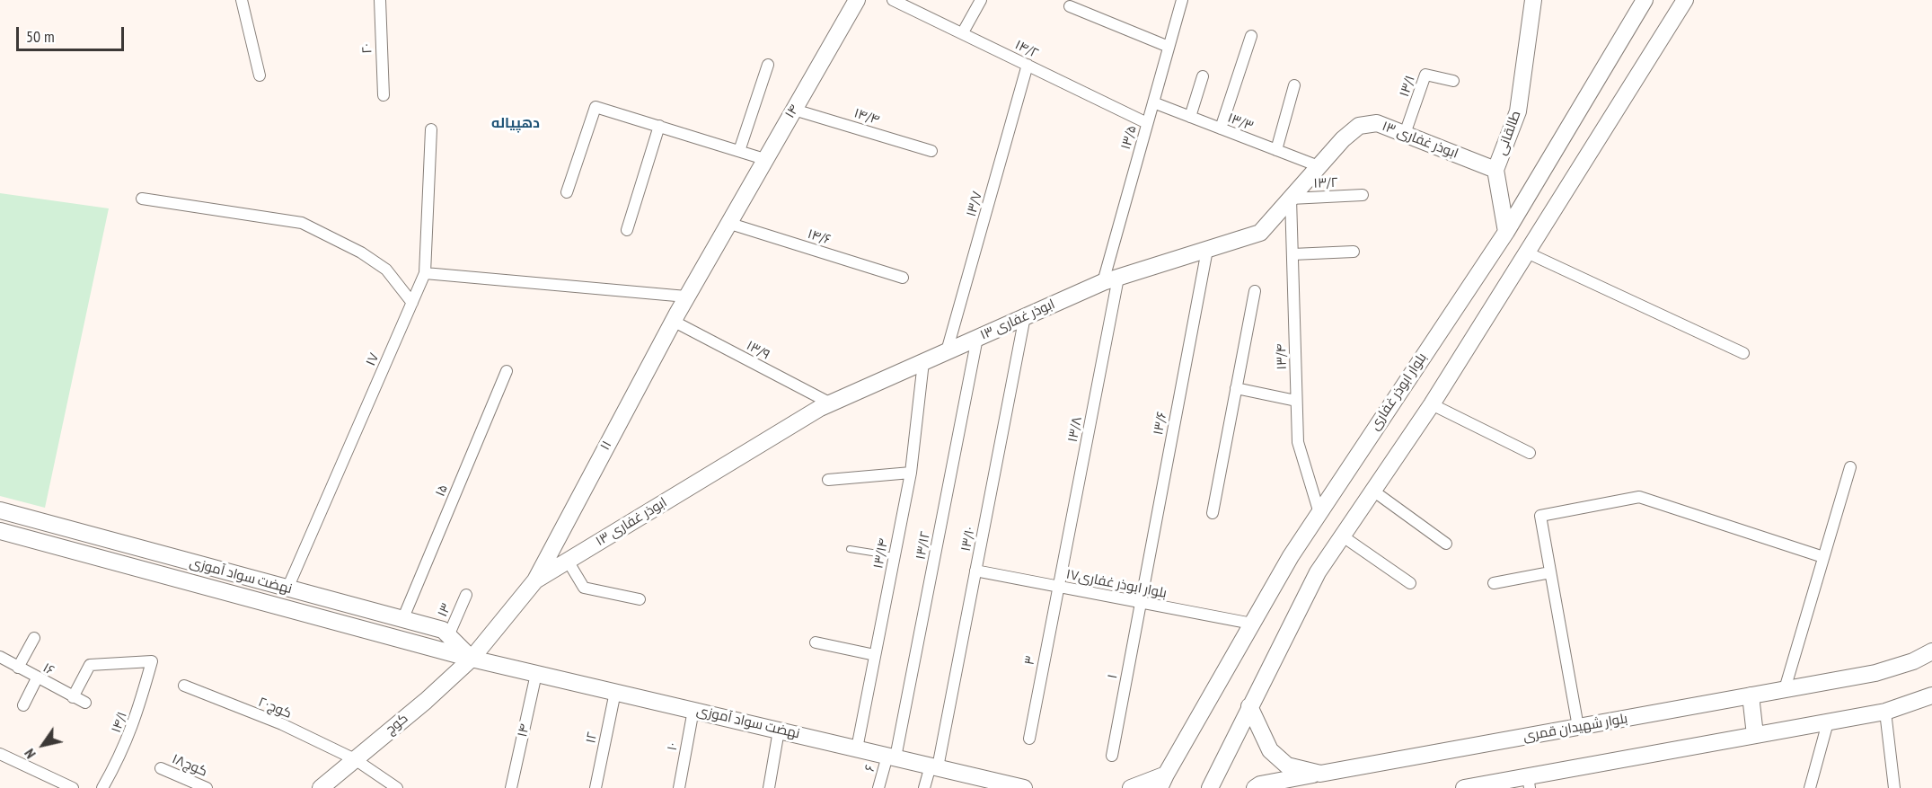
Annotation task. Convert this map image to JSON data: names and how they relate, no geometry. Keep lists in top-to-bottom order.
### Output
{
  "streets": {
    "street": [
      "۲۰",
      "۱۴/۲",
      "۱۳/۱",
      "۱۴",
      "۱۴/۴",
      "۱۳/۳",
      "طالقانی",
      "۱۳/۵",
      "۱۳ ابوذر غفاری",
      "۱۳/۲",
      "۱۳/۷",
      "۱۴/۶",
      "۱۳/۹",
      "۱۳/۴",
      "۱۷",
      "بلوار ابوذر غفاری",
      "۱۳/۶",
      "۱۳/۸",
      "۱۱",
      "۱۵",
      "۱۳/۱۰",
      "۱۳/۱۲",
      "۱۳/۱۴",
      "نهضت سواد آموزی",
      "بلوار ابوذر غفاری۱۷",
      "۱۳",
      "۳",
      "۱۶",
      "۱",
      "۲۰کوچ",
      "۱۴/۱",
      "کوچ",
      "بلوار شهیدان قمری",
      "۱۲",
      "۱۰",
      "۱۸کوچ",
      "۶"
    ]
  },
  "crossings": [
    ["۱۴/۲", "۱۳/۵"],
    ["۱۴/۲", "۱۳/۷"],
    ["۱۳/۱", "۱۳ ابوذر غفاری"],
    ["۱۴", "۱۴/۴"],
    ["۱۴", "۱۴/۶"],
    ["۱۴", "۱۱"],
    ["۱۴", "نهضت سواد آموزی"],
    ["۱۳/۳", "۱۳/۵"],
    ["۱۳/۳", "۱۳ ابوذر غفاری"],
    ["طالقانی", "۱۳ ابوذر غفاری"],
    ["طالقانی", "بلوار ابوذر غفاری"],
    ["۱۳/۵", "۱۳ ابوذر غفاری"],
    ["۱۳/۵", "۱۳/۸"],
    ["۱۳ ابوذر غفاری", "۱۳/۲"],
    ["۱۳ ابوذر غفاری", "۱۳/۷"],
    ["۱۳ ابوذر غفاری", "۱۳/۹"],
    ["۱۳ ابوذر غفاری", "۱۳/۴"],
    ["۱۳ ابوذر غفاری", "۱۳/۶"],
    ["۱۳ ابوذر غفاری", "۱۳/۸"],
    ["۱۳ ابوذر غفاری", "۱۱"],
    ["۱۳ ابوذر غفاری", "۱۳/۱۰"],
    ["۱۳ ابوذر غفاری", "۱۳/۱۲"],
    ["۱۳ ابوذر غفاری", "۱۳/۱۴"],
    ["۱۳/۲", "۱۳/۴"],
    ["۱۴/۶", "۱۱"],
    ["۱۳/۹", "۱۱"],
    ["۱۳/۴", "بلوار ابوذر غفاری"],
    ["۱۷", "نهضت سواد آموزی"],
    ["بلوار ابوذر غفاری", "بلوار ابوذر غفاری۱۷"],
    ["۱۳/۶", "بلوار ابوذر غفاری۱۷"],
    ["۱۳/۶", "۱"],
    ["۱۳/۸", "بلوار ابوذر غفاری۱۷"],
    ["۱۳/۸", "۳"],
    ["۱۱", "نهضت سواد آموزی"],
    ["۱۱", "کوچ"],
    ["۱۵", "نهضت سواد آموزی"],
    ["۱۳/۱۰", "نهضت سواد آموزی"],
    ["۱۳/۱۰", "بلوار ابوذر غفاری۱۷"],
    ["۱۳/۱۲", "نهضت سواد آموزی"],
    ["۱۳/۱۲", "۶"],
    ["۱۳/۱۴", "نهضت سواد آموزی"],
    ["نهضت سواد آموزی", "۱۳"],
    ["نهضت سواد آموزی", "کوچ"],
    ["نهضت سواد آموزی", "۱۲"],
    ["نهضت سواد آموزی", "۱۰"],
    ["نهضت سواد آموزی", "۶"],
    ["بلوار ابوذر غفاری۱۷", "۳"],
    ["بلوار ابوذر غفاری۱۷", "۱"],
    ["۱۶", "۱۴/۱"],
    ["۲۰کوچ", "کوچ"]
  ],
  "districts": ["دهپیاله"],
  "scale_bar": "50 m",
  "north": "bottom left"
}
